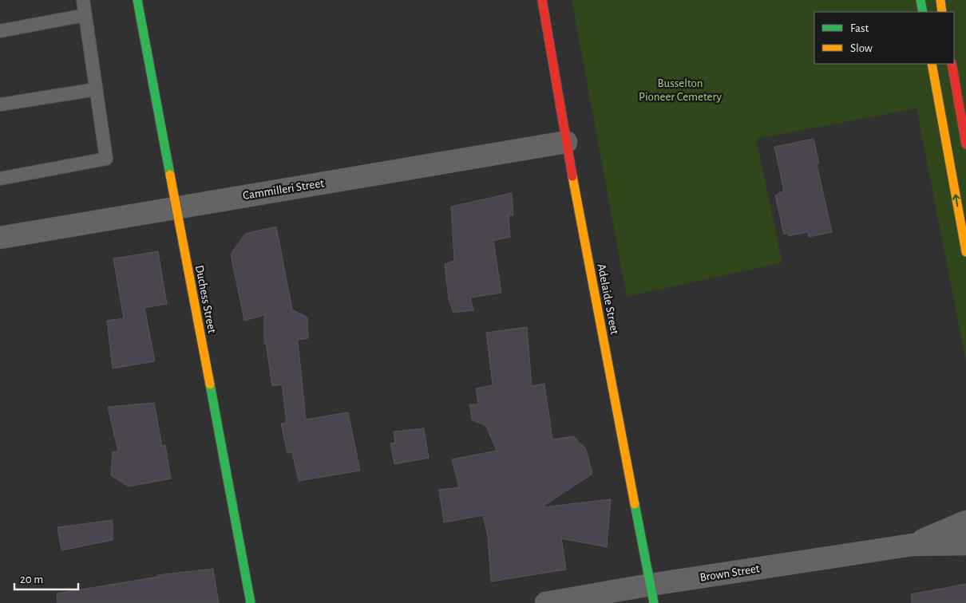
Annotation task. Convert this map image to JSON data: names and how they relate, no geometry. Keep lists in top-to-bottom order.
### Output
{
  "streets": {
    "street": [
      "Cammilleri Street",
      "Duchess Street",
      "Adelaide Street",
      "Brown Street"
    ]
  },
  "crossings": [
    ["Cammilleri Street", "Duchess Street"],
    ["Cammilleri Street", "Adelaide Street"],
    ["Adelaide Street", "Brown Street"]
  ],
  "parks": ["Busselton Pioneer Cemetery"],
  "legend": ["Fast", "Slow"],
  "scale_bar": "20 m"
}
